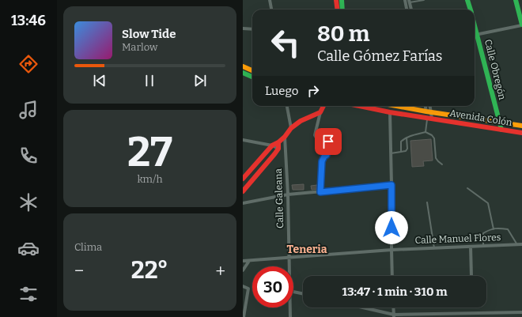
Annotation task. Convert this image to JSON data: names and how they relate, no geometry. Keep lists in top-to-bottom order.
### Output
{
  "streets": {
    "street": [
      "Calle Obregón",
      "Avenida Colón",
      "Calle Galeana",
      "Calle Manuel Flores"
    ]
  },
  "crossings": [
    ["Calle Obregón", "Avenida Colón"],
    ["Calle Galeana", "Calle Manuel Flores"]
  ],
  "districts": ["Teneria"],
  "page": {
    "tabs": "13:46",
    "turn": ["80 m", "Calle Gómez Farías"],
    "song": ["Slow Tide", "Marlow"],
    "then": "Luego",
    "tile": [
      ["27", "km/h"],
      "Clima"
    ],
    "heat": ["−", "22°", "+"],
    "limit": "30",
    "trip": "13:47 · 1 min · 310 m"
  }
}
